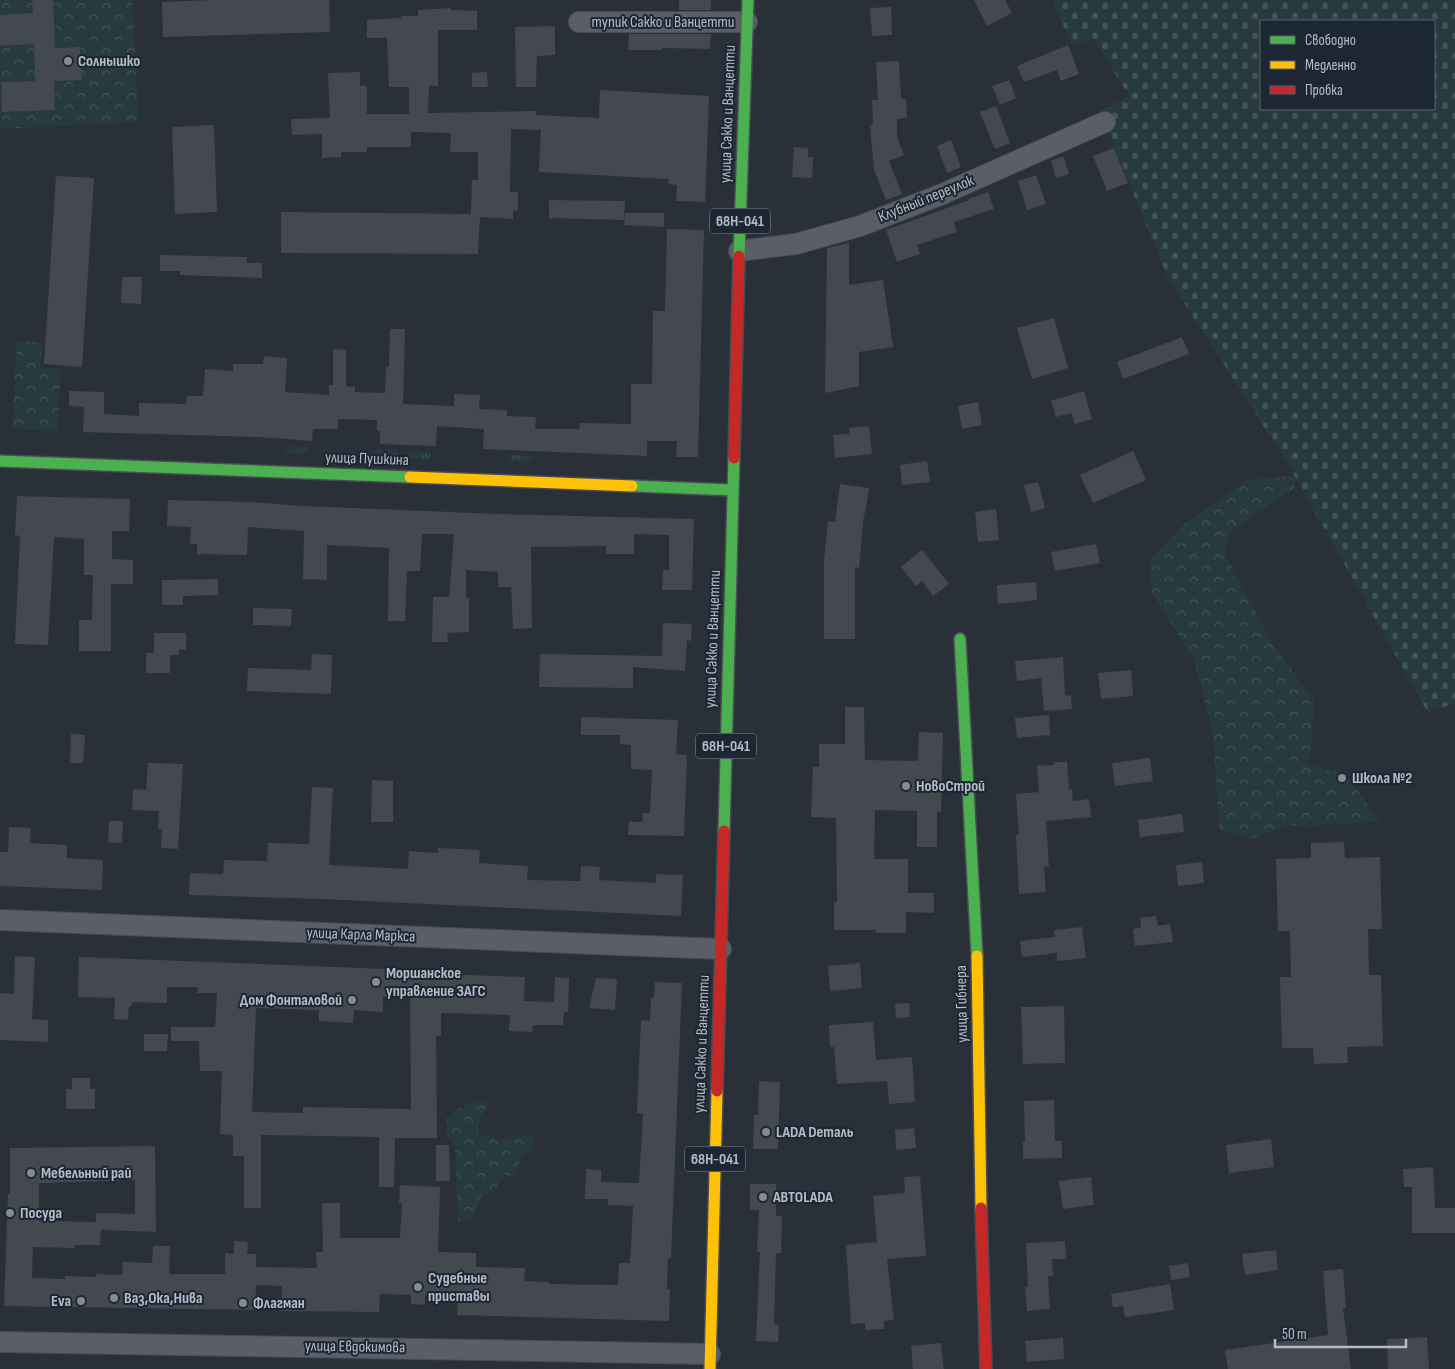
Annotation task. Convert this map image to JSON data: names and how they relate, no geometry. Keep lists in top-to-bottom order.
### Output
{
  "streets": {
    "street": [
      "тупик Сакко и Ванцетти",
      "улица Сакко и Ванцетти",
      "Клубный переулок",
      "68Н-041",
      "улица Пушкина",
      "улица Карла Маркса",
      "улица Гибнера",
      "улица Евдокимова"
    ]
  },
  "crossings": [
    ["тупик Сакко и Ванцетти", "улица Сакко и Ванцетти"],
    ["улица Сакко и Ванцетти", "Клубный переулок"],
    ["улица Сакко и Ванцетти", "улица Пушкина"],
    ["улица Сакко и Ванцетти", "улица Карла Маркса"],
    ["улица Сакко и Ванцетти", "улица Евдокимова"]
  ],
  "places": [
    "Солнышко",
    "Школа №2",
    "НовоСтрой",
    "Моршанское управление ЗАГС",
    "Дом Фонталовой",
    "LADA Dеталь",
    "Мебельный рай",
    "АВТОLADA",
    "Посуда",
    "Судебные приставы",
    "Ваз,Ока,Нива",
    "Eva",
    "Флагман"
  ],
  "legend": ["Свободно", "Медленно", "Пробка"],
  "scale_bar": "50 m"
}
